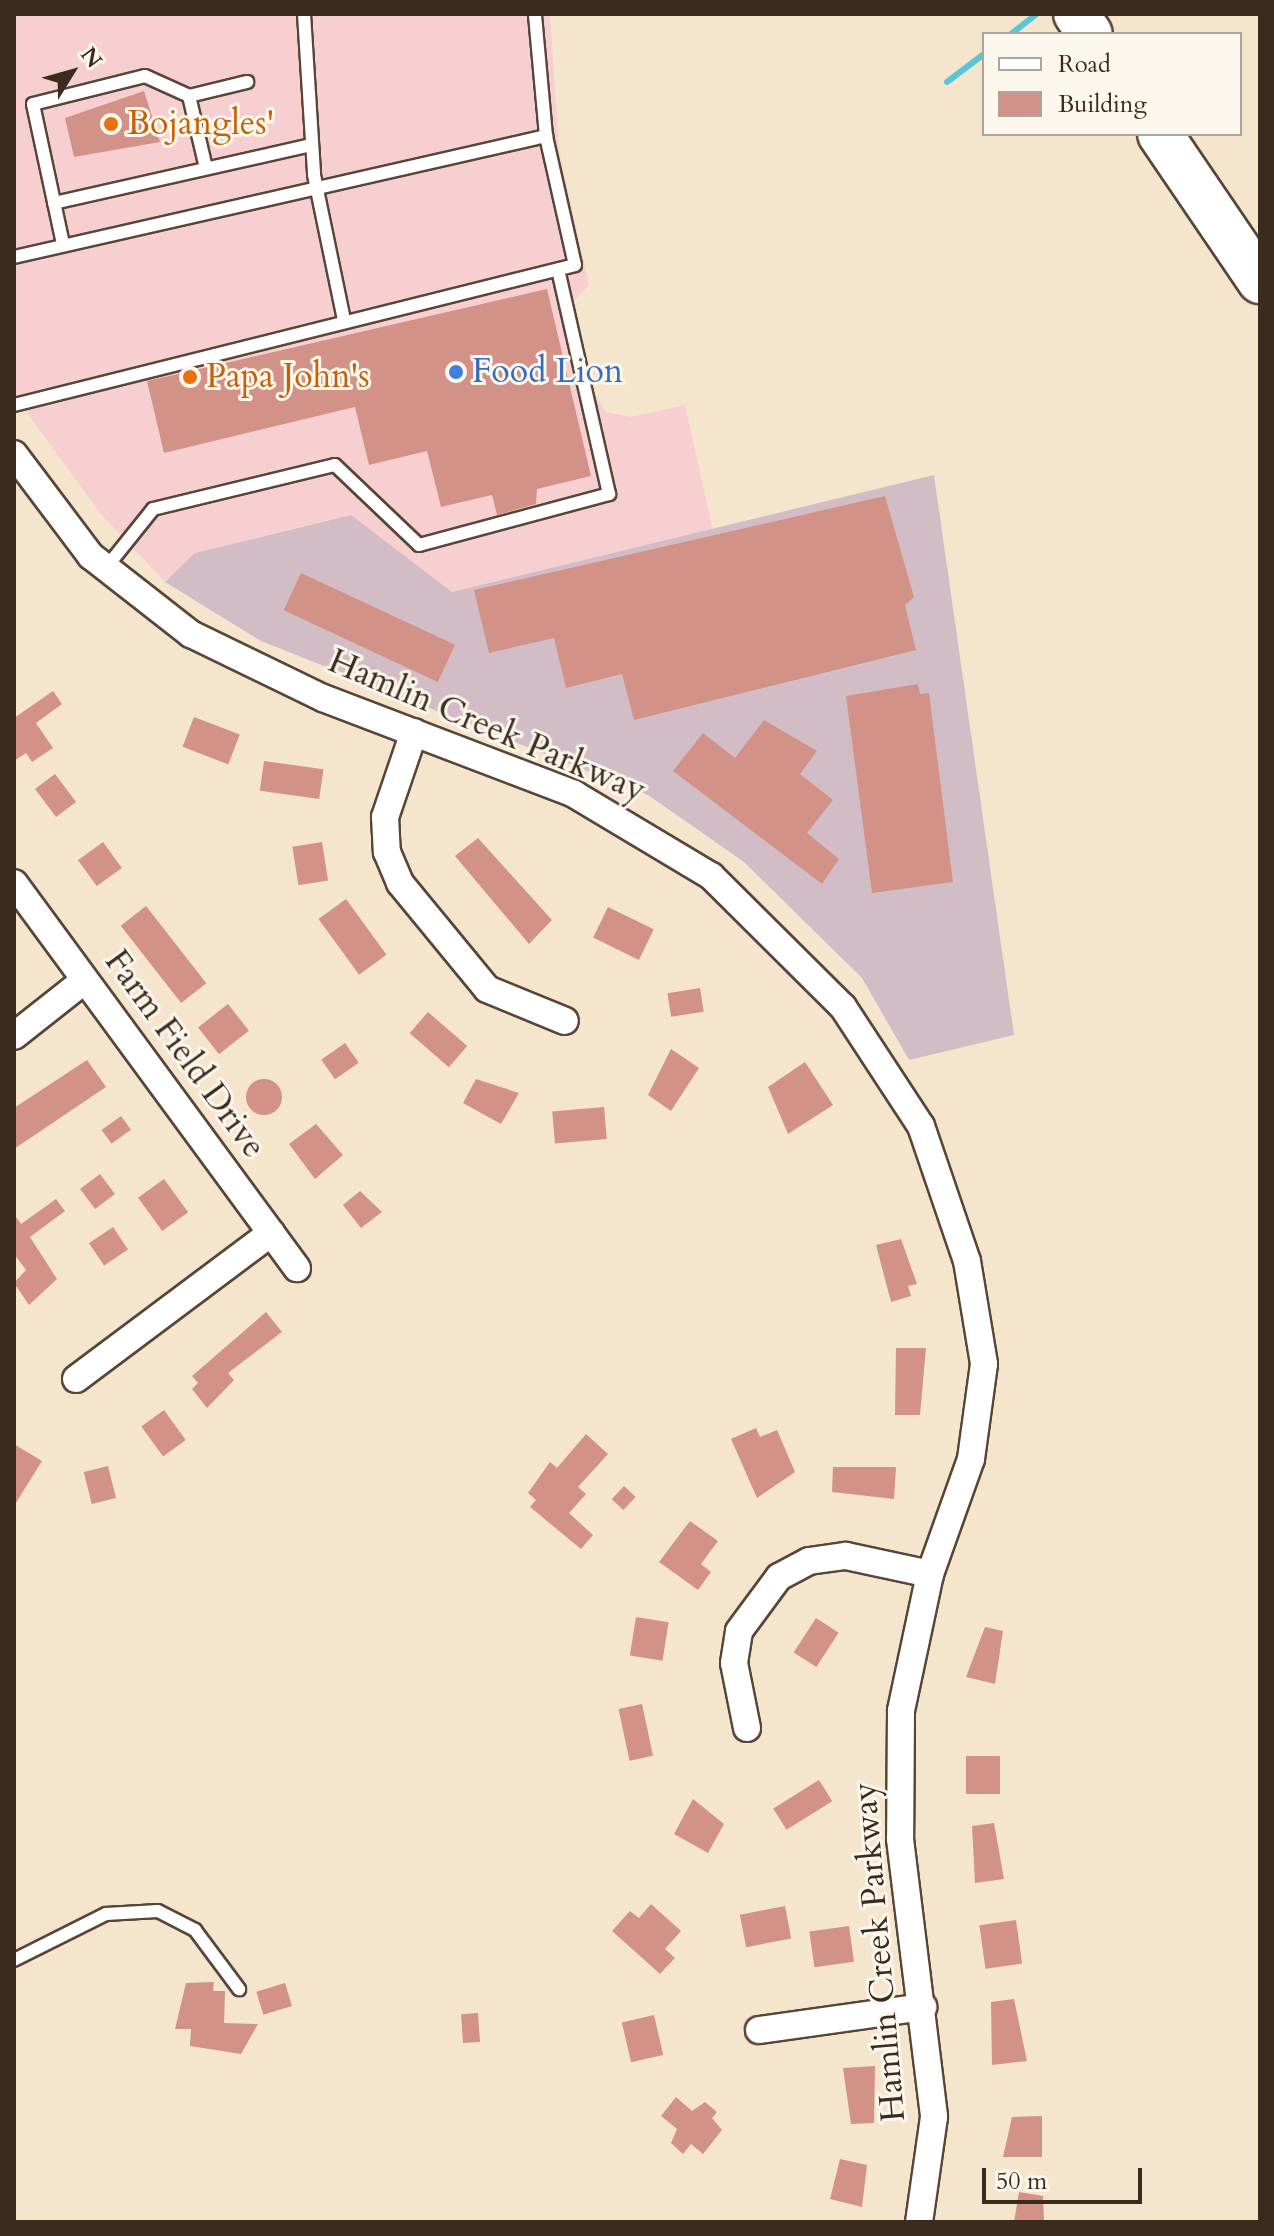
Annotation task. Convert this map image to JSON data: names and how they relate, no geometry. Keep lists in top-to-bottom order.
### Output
{
  "streets": {
    "street": ["Hamlin Creek Parkway", "Farm Field Drive"]
  },
  "places": ["Bojangles'", "Food Lion", "Papa John's"],
  "legend": ["Road", "Building"],
  "scale_bar": "50 m",
  "north": "top right"
}
